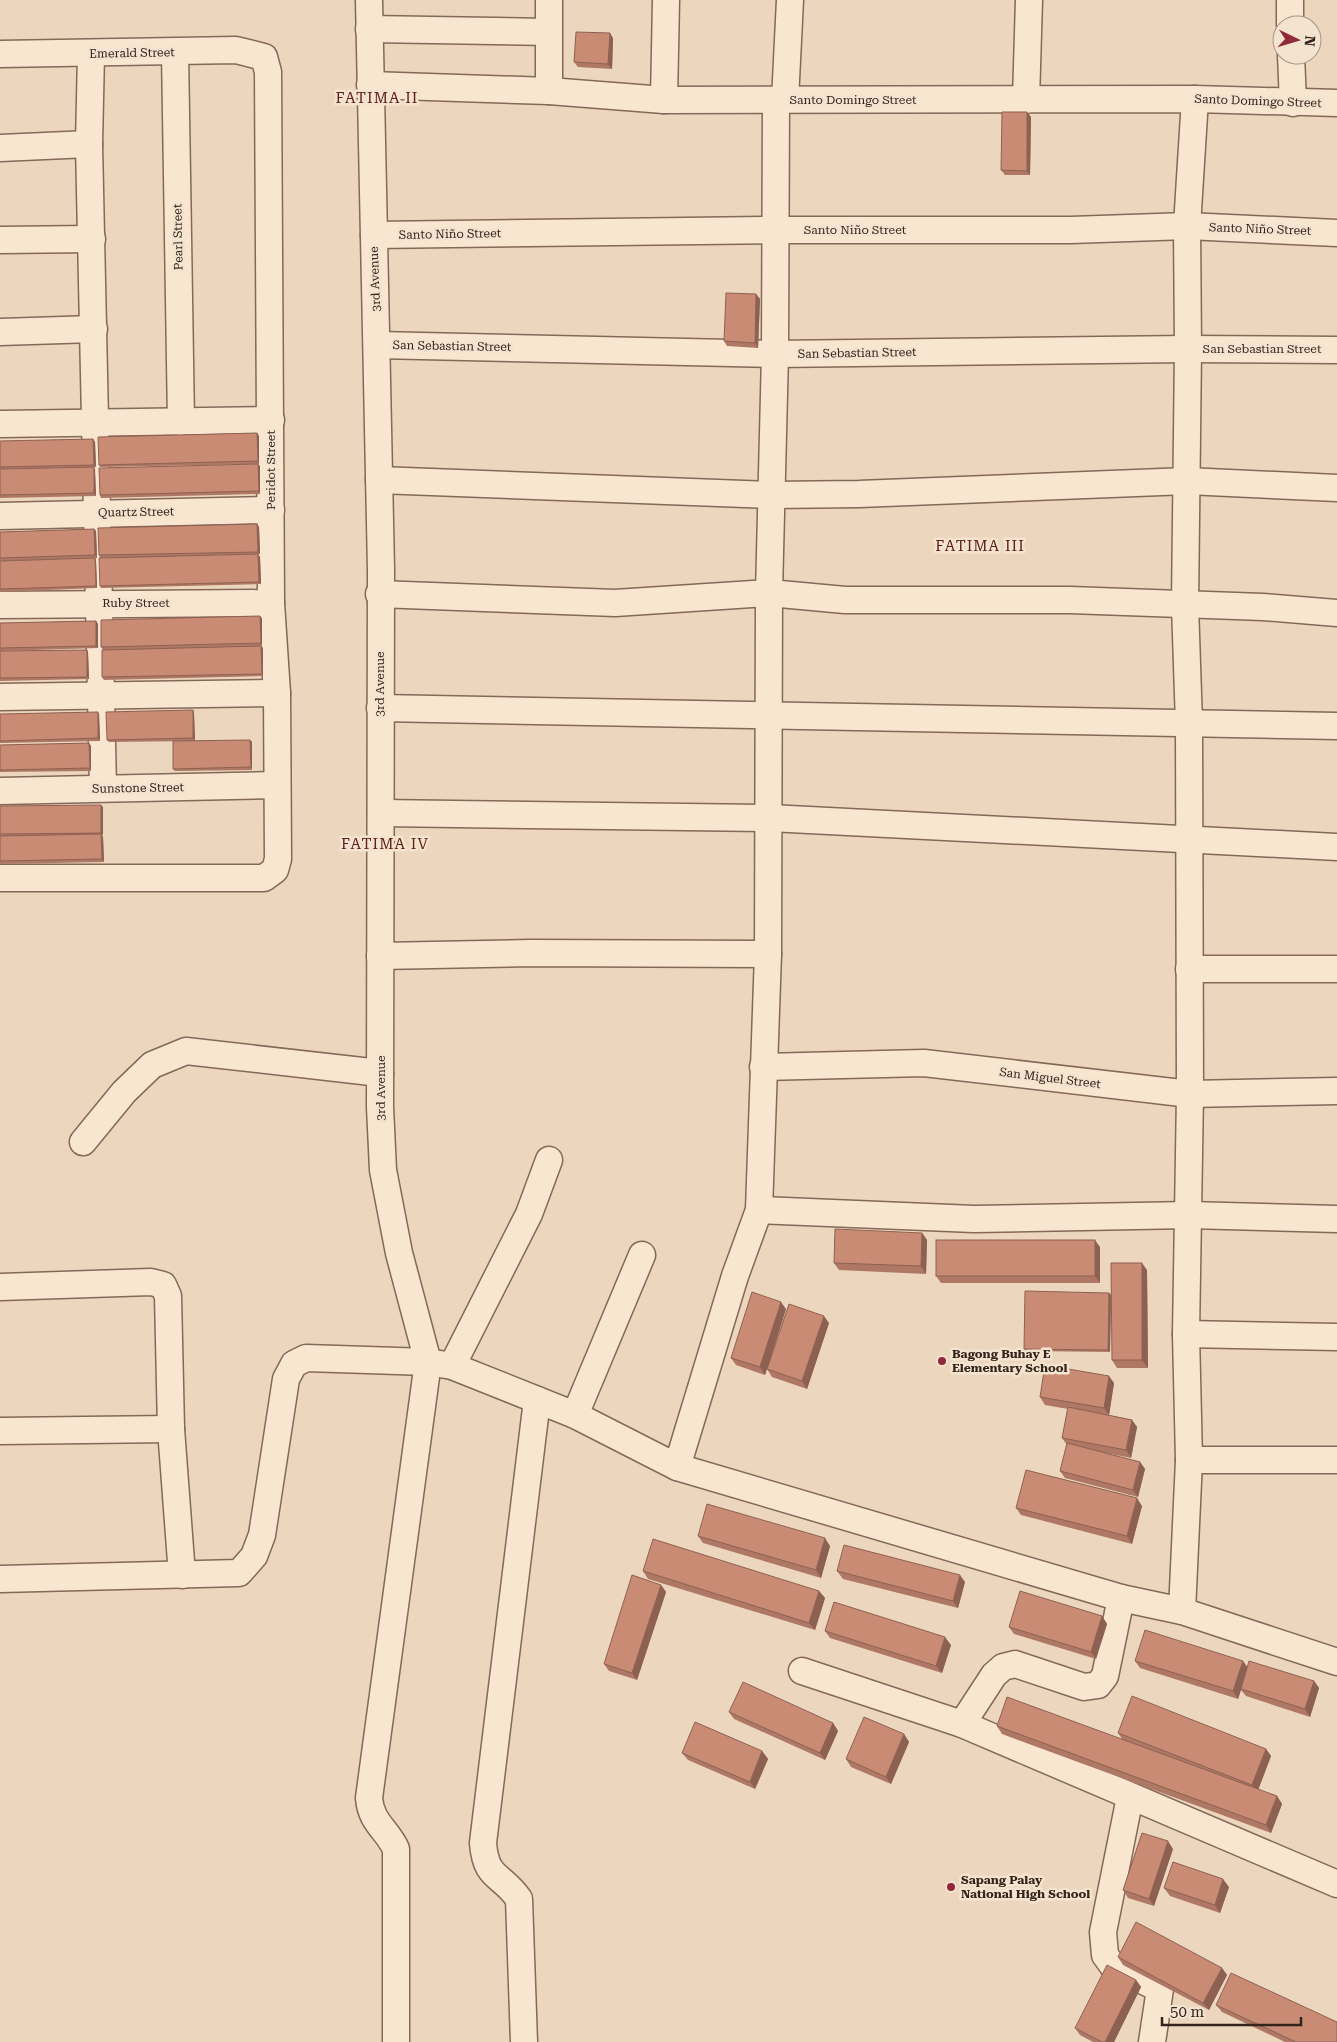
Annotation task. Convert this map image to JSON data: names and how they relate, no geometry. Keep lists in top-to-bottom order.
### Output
{
  "streets": {
    "street": [
      "Emerald Street",
      "Santo Domingo Street",
      "Santo Niño Street",
      "Pearl Street",
      "3rd Avenue",
      "San Sebastian Street",
      "Peridot Street",
      "Quartz Street",
      "Ruby Street",
      "Sunstone Street",
      "San Miguel Street"
    ]
  },
  "crossings": [
    ["Emerald Street", "Pearl Street"],
    ["Emerald Street", "Peridot Street"],
    ["Santo Domingo Street", "3rd Avenue"],
    ["Santo Niño Street", "3rd Avenue"],
    ["3rd Avenue", "San Sebastian Street"],
    ["Peridot Street", "Quartz Street"],
    ["Peridot Street", "Ruby Street"],
    ["Peridot Street", "Sunstone Street"]
  ],
  "districts": ["FATIMA II", "FATIMA III", "FATIMA IV"],
  "places": ["Bagong Buhay E Elementary School", "Sapang Palay National High School"],
  "scale_bar": "50 m",
  "north": "right"
}
